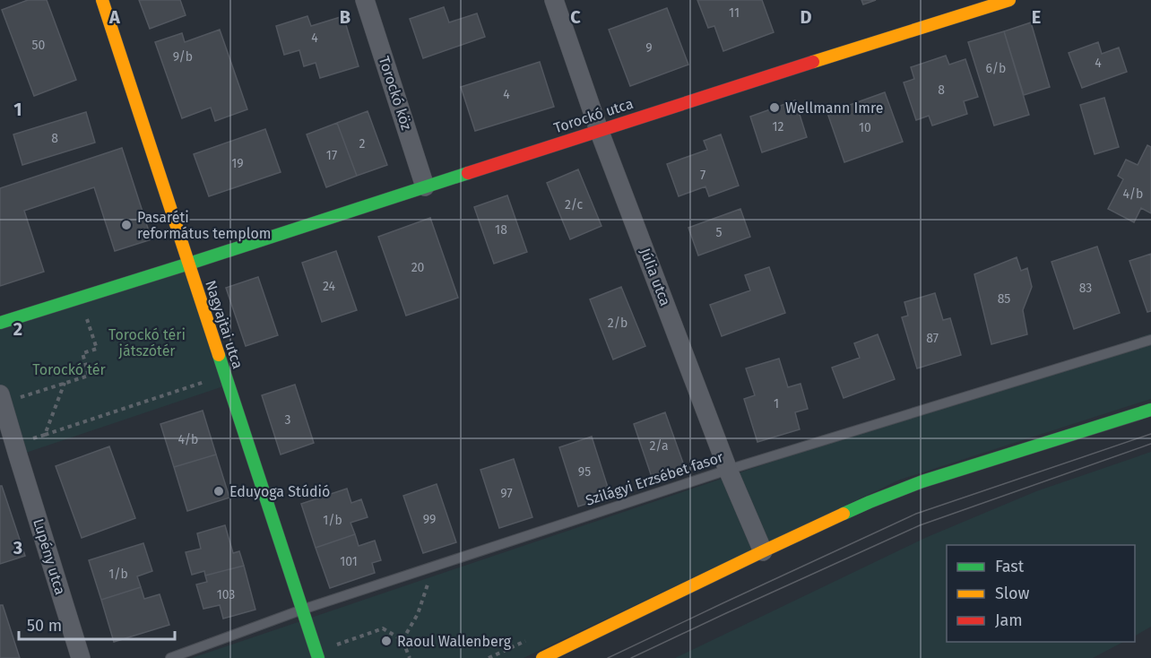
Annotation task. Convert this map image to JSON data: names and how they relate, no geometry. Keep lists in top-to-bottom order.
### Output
{
  "streets": {
    "street": [
      "Torockó köz",
      "Torockó utca",
      "Júlia utca",
      "Nagyajtai utca",
      "Lupény utca"
    ],
    "lane": ["Szilágyi Erzsébet fasor"]
  },
  "crossings": [
    ["Torockó köz", "Torockó utca"],
    ["Torockó utca", "Júlia utca"],
    ["Torockó utca", "Nagyajtai utca"],
    ["Júlia utca", "Szilágyi Erzsébet fasor"],
    ["Nagyajtai utca", "Szilágyi Erzsébet fasor"]
  ],
  "parks": ["Torockó téri játszótér", "Torockó tér"],
  "places": [
    "Wellmann Imre",
    "Pasaréti református templom",
    "Eduyoga Stúdió",
    "Raoul Wallenberg"
  ],
  "house_numbers": [
    "11",
    "4",
    "50",
    "9",
    "9/b",
    "4",
    "6/b",
    "8",
    "4",
    "12",
    "10",
    "8",
    "2",
    "17",
    "19",
    "7",
    "4/b",
    "2/c",
    "18",
    "5",
    "20",
    "24",
    "83",
    "85",
    "2/b",
    "87",
    "1",
    "3",
    "4/b",
    "2/a",
    "95",
    "97",
    "99",
    "1/b",
    "101",
    "1/b",
    "103"
  ],
  "legend": ["Fast", "Slow", "Jam"],
  "scale_bar": "50 m",
  "grid": {
    "columns": [
      "A",
      "B",
      "C",
      "D",
      "E"
    ],
    "rows": ["1", "2", "3"]
  }
}
